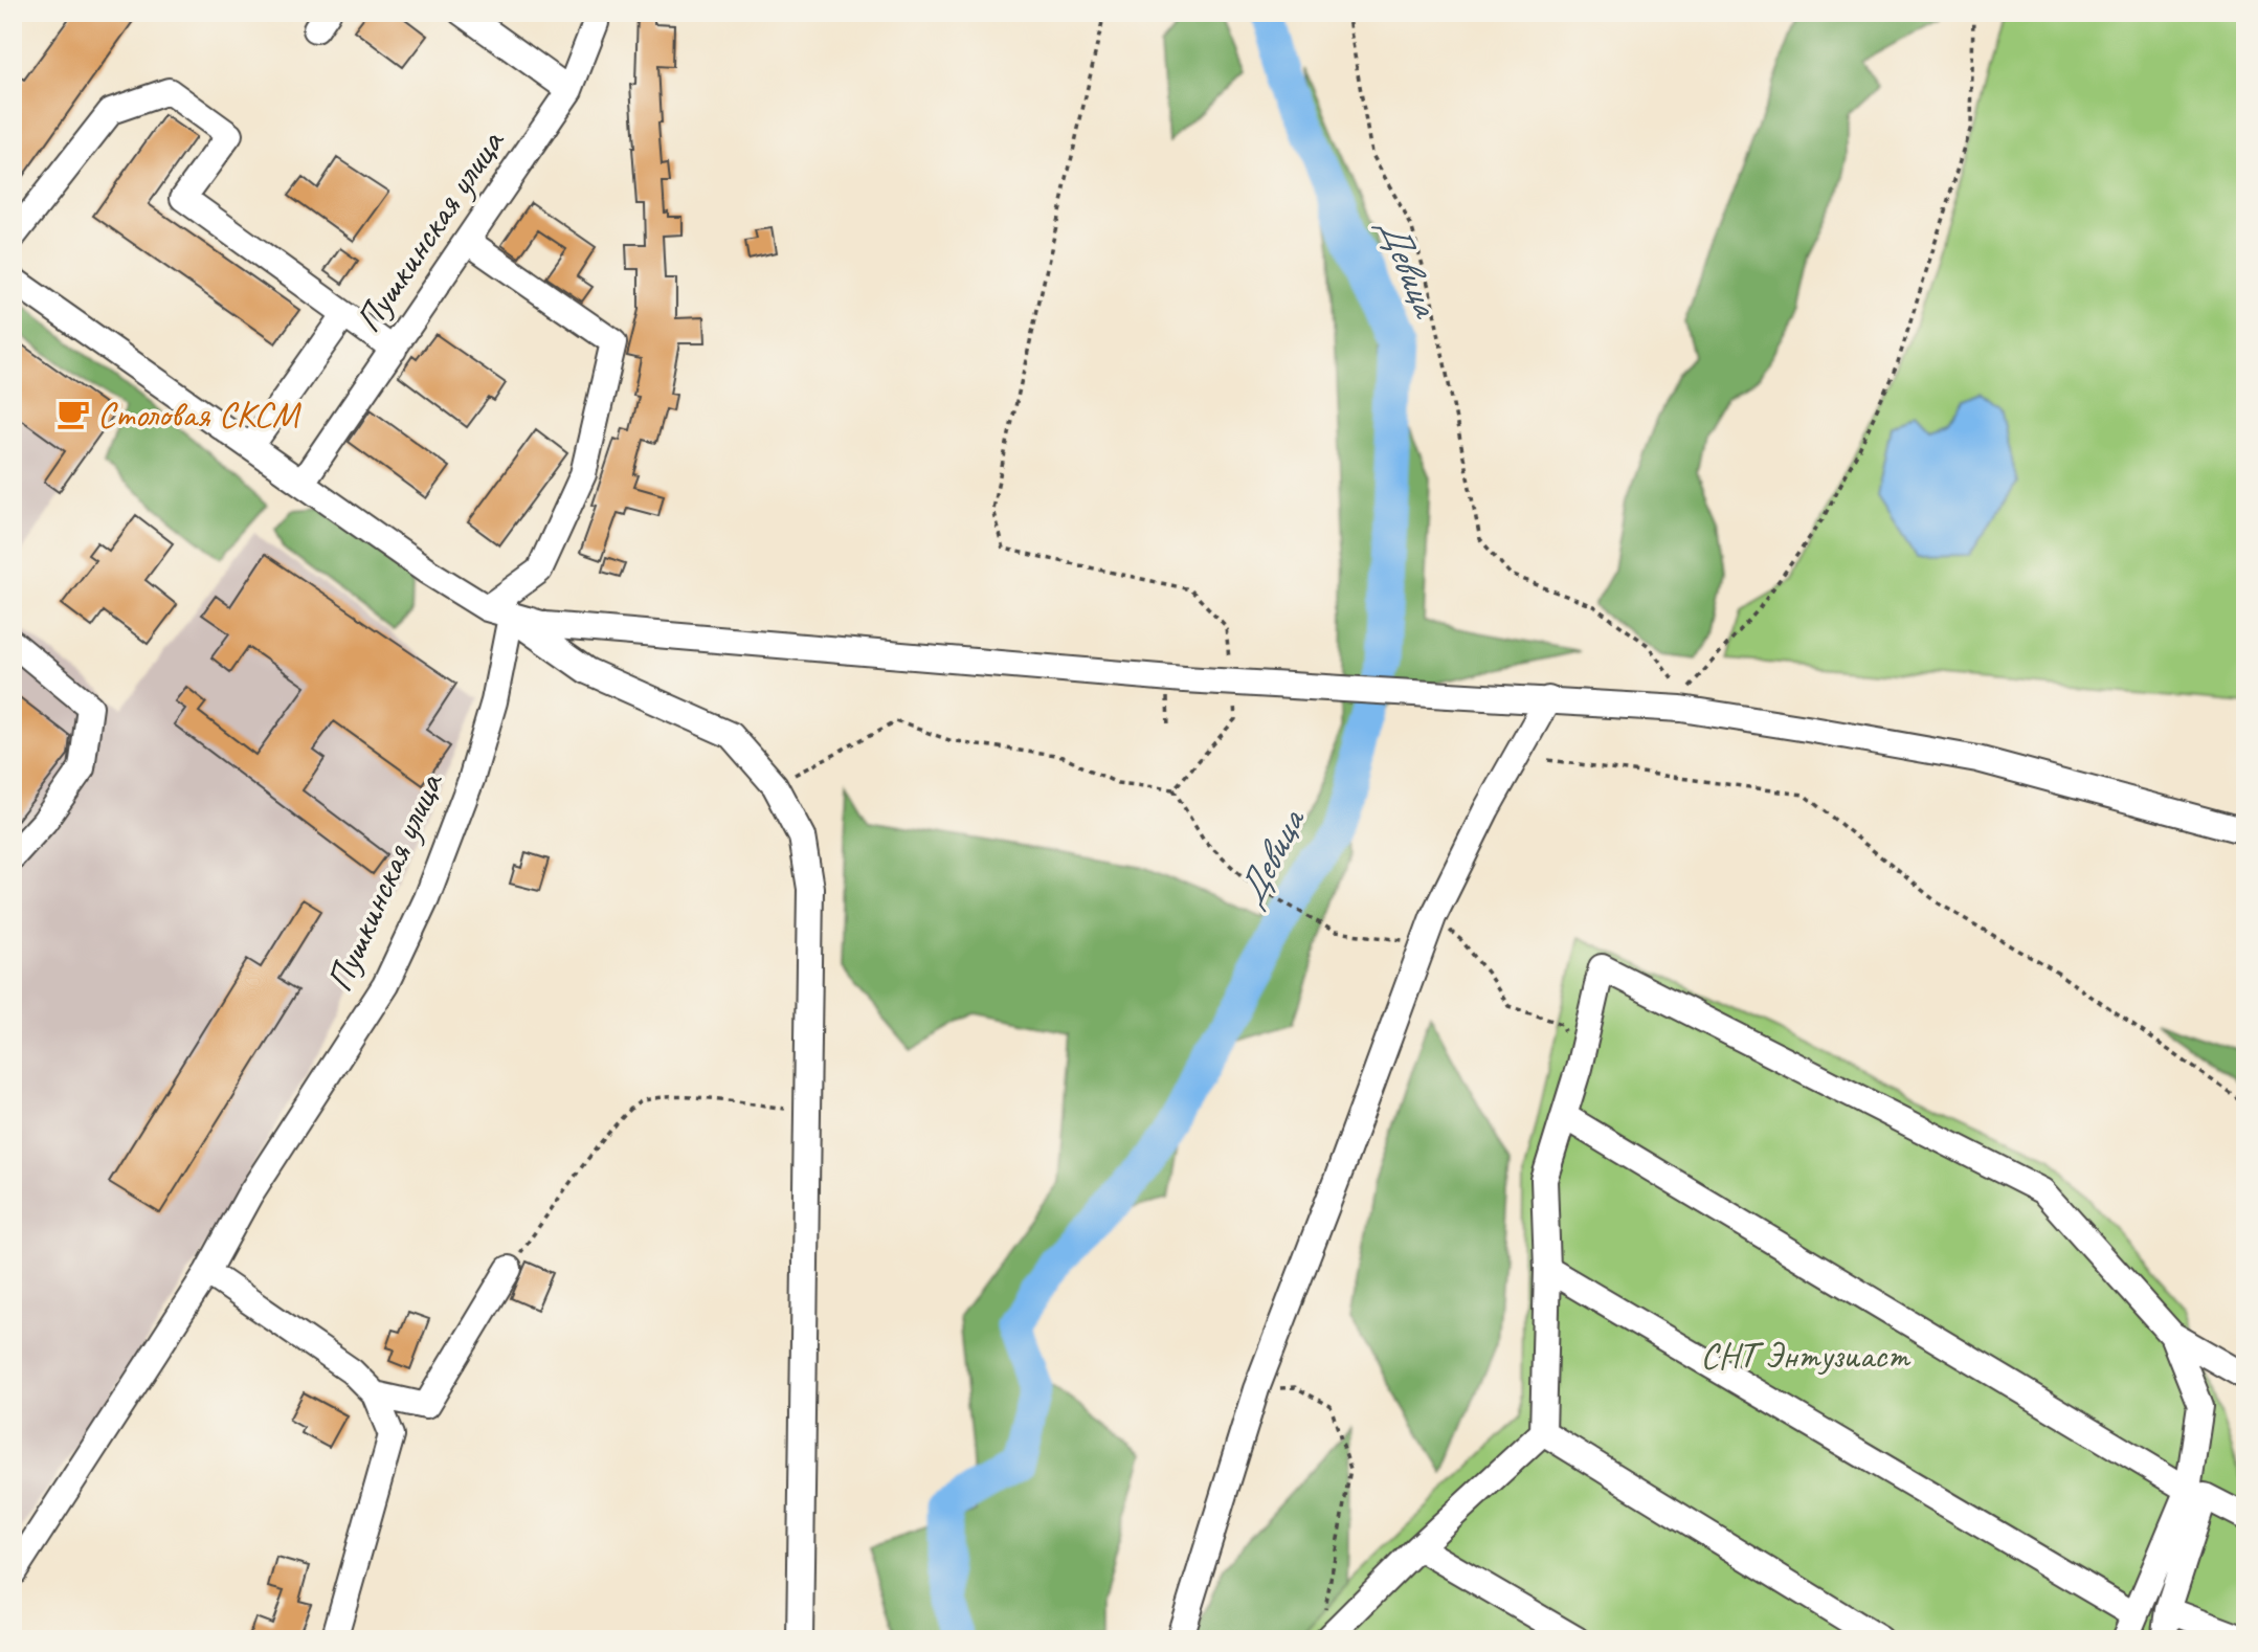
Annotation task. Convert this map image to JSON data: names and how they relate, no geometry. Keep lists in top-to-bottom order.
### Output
{
  "streets": {
    "street": ["Пушкинская улица"]
  },
  "water": ["Девица"],
  "parks": ["СНТ Энтузиаст"],
  "places": {
    "cafe": ["Столовая СКСМ"]
  }
}
